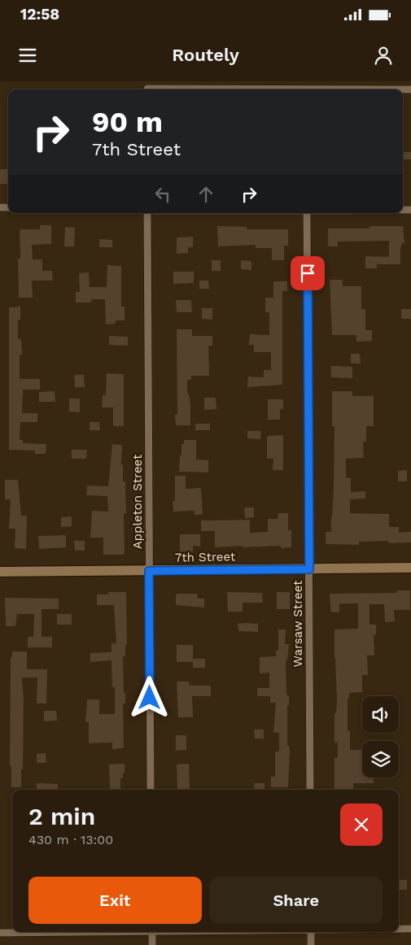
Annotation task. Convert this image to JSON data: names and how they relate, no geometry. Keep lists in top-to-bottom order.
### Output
{
  "streets": {
    "street": ["Appleton Street", "7th Street", "Warsaw Street"]
  },
  "crossings": [
    ["Appleton Street", "7th Street"],
    ["7th Street", "Warsaw Street"]
  ],
  "page": {
    "status": "12:58",
    "header": "Routely",
    "turn": ["90 m", "7th Street"],
    "heading": ["2 min", "430 m · 13:00"],
    "buttons": ["Exit", "Share"]
  }
}
